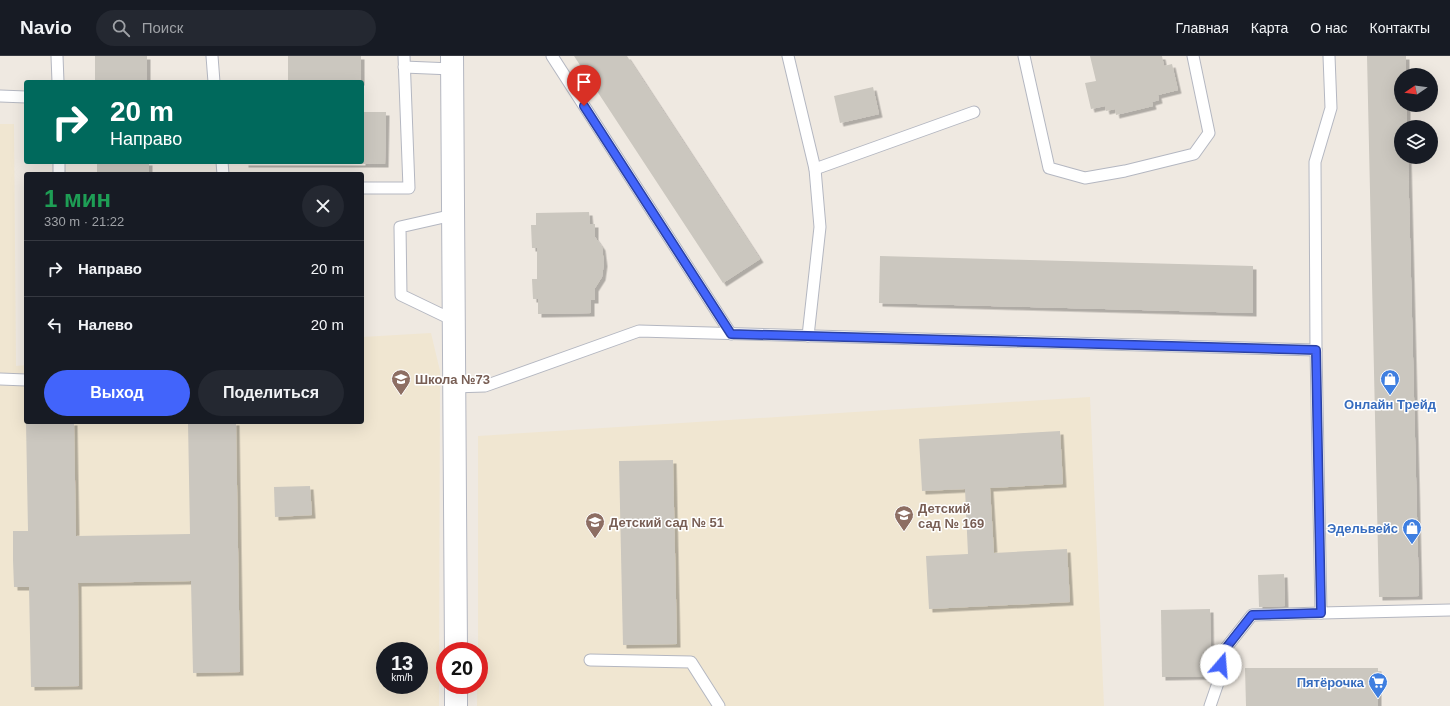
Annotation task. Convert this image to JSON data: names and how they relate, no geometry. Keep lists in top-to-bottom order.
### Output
{
  "places": {
    "school or university": ["Школа №73", "Детский сад № 169", "Детский сад № 51"],
    "shop": ["Онлайн Трейд", "Эдельвейс"],
    "supermarket": ["Пятёрочка"]
  },
  "north": "left",
  "page": {
    "header": "Navio",
    "search": "Поиск",
    "nav": [
      "Главная",
      "Карта",
      "О нас",
      "Контакты"
    ],
    "turn": ["20 m", "Направо"],
    "heading": ["1 мин", "330 m · 21:22"],
    "list": [
      {
        "name": "Направо",
        "value": "20 m"
      },
      {
        "name": "Налево",
        "value": "20 m"
      }
    ],
    "buttons": ["Выход", "Поделиться"],
    "speed": "13 km/h",
    "limit": "20"
  }
}
